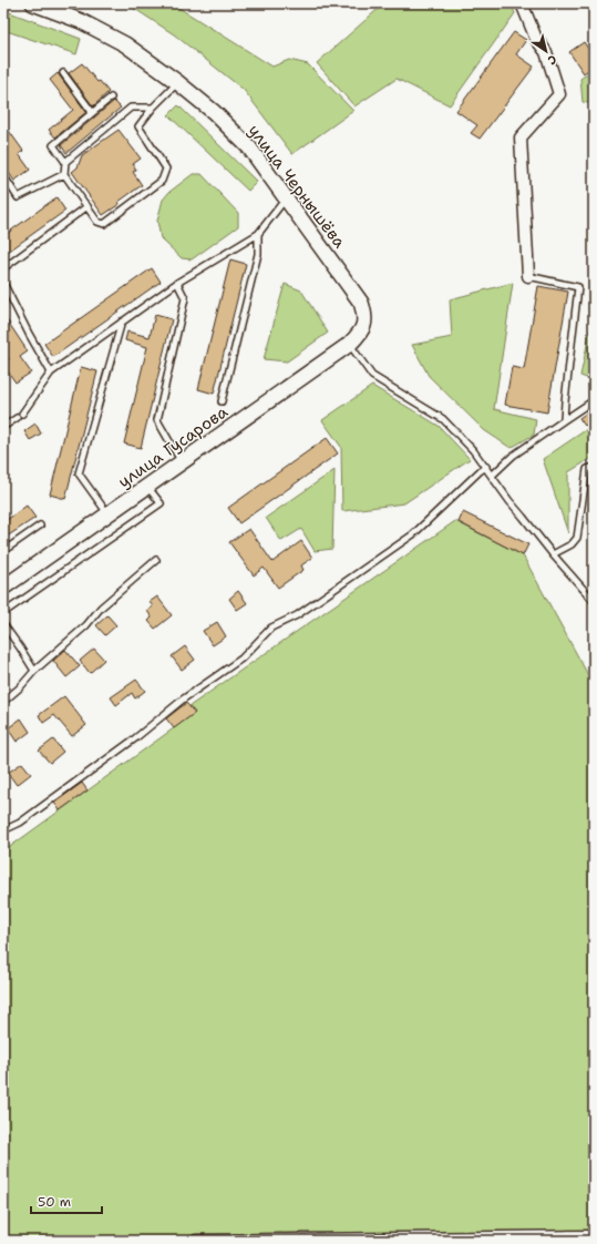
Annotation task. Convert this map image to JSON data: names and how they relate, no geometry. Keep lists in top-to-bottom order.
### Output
{
  "streets": {
    "street": ["улица Чернышёва", "улица Гусарова"]
  },
  "crossings": [
    ["улица Чернышёва", "улица Гусарова"]
  ],
  "scale_bar": "50 m",
  "north": "bottom right"
}
